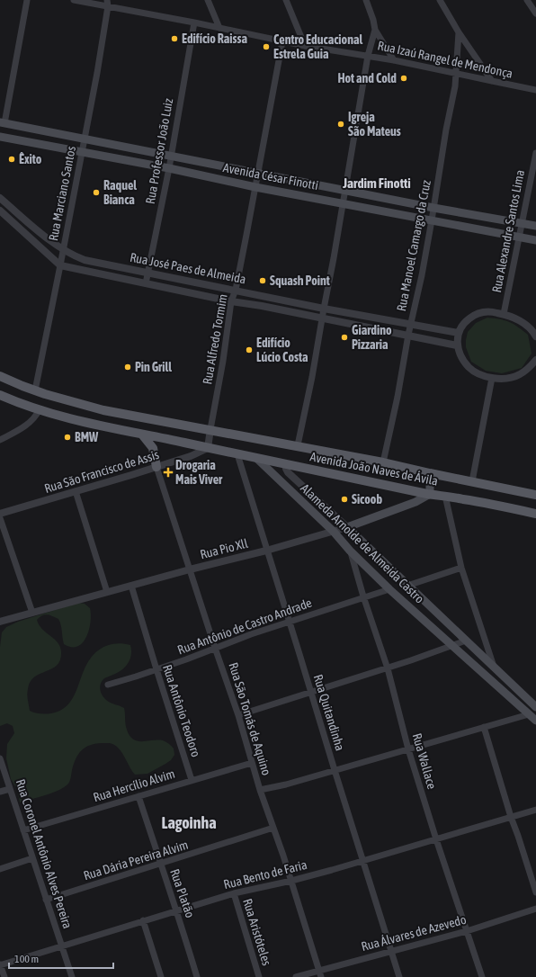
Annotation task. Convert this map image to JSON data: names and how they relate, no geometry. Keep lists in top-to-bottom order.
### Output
{
  "streets": {
    "main road": [
      "Avenida César Finotti",
      "Avenida João Naves de Ávila",
      "Alameda Arnolde de Almeida Castro",
      "Rua Pio Xll"
    ],
    "street": [
      "Rua Izaú Rangel de Mendonça",
      "Rua Professor João Luiz",
      "Rua Marciano Santos",
      "Rua Alexandre Santos Lima",
      "Rua Manoel Camargo da Cruz",
      "Rua José Paes de Almeida",
      "Rua Alfredo Tormim",
      "Rua São Francisco de Assis",
      "Rua Antônio de Castro Andrade",
      "Rua Antônio Teodoro",
      "Rua Quitandinha",
      "Rua São Tomás de Aquino",
      "Rua Wallace",
      "Rua Hercílio Alvim",
      "Rua Coronel Antônio Alves Pereira",
      "Rua Dária Pereira Alvim",
      "Rua Bento de Faria",
      "Rua Platão",
      "Rua Aristóteles",
      "Rua Álvares de Azevedo"
    ]
  },
  "crossings": [
    ["Rua Izaú Rangel de Mendonça", "Rua Professor João Luiz"],
    ["Rua Izaú Rangel de Mendonça", "Rua Marciano Santos"],
    ["Rua Izaú Rangel de Mendonça", "Rua Manoel Camargo da Cruz"],
    ["Rua Izaú Rangel de Mendonça", "Rua Alfredo Tormim"],
    ["Rua Professor João Luiz", "Avenida César Finotti"],
    ["Rua Professor João Luiz", "Rua José Paes de Almeida"],
    ["Avenida César Finotti", "Rua Marciano Santos"],
    ["Avenida César Finotti", "Rua Alexandre Santos Lima"],
    ["Avenida César Finotti", "Rua Manoel Camargo da Cruz"],
    ["Avenida César Finotti", "Rua Alfredo Tormim"],
    ["Rua Marciano Santos", "Rua José Paes de Almeida"],
    ["Rua Marciano Santos", "Avenida João Naves de Ávila"],
    ["Rua Manoel Camargo da Cruz", "Rua José Paes de Almeida"],
    ["Rua Manoel Camargo da Cruz", "Avenida João Naves de Ávila"],
    ["Rua José Paes de Almeida", "Rua Alfredo Tormim"],
    ["Rua Alfredo Tormim", "Avenida João Naves de Ávila"],
    ["Avenida João Naves de Ávila", "Rua São Francisco de Assis"],
    ["Avenida João Naves de Ávila", "Alameda Arnolde de Almeida Castro"],
    ["Avenida João Naves de Ávila", "Rua Pio Xll"],
    ["Avenida João Naves de Ávila", "Rua Quitandinha"],
    ["Rua São Francisco de Assis", "Rua São Tomás de Aquino"],
    ["Alameda Arnolde de Almeida Castro", "Rua Pio Xll"],
    ["Alameda Arnolde de Almeida Castro", "Rua Antônio de Castro Andrade"],
    ["Alameda Arnolde de Almeida Castro", "Rua Wallace"],
    ["Rua Pio Xll", "Rua Antônio Teodoro"],
    ["Rua Pio Xll", "Rua Quitandinha"],
    ["Rua Pio Xll", "Rua São Tomás de Aquino"],
    ["Rua Antônio de Castro Andrade", "Rua Antônio Teodoro"],
    ["Rua Antônio de Castro Andrade", "Rua Quitandinha"],
    ["Rua Antônio de Castro Andrade", "Rua São Tomás de Aquino"],
    ["Rua Antônio de Castro Andrade", "Rua Wallace"],
    ["Rua Antônio Teodoro", "Rua Hercílio Alvim"],
    ["Rua Quitandinha", "Rua Bento de Faria"],
    ["Rua Quitandinha", "Rua Álvares de Azevedo"],
    ["Rua São Tomás de Aquino", "Rua Hercílio Alvim"],
    ["Rua São Tomás de Aquino", "Rua Dária Pereira Alvim"],
    ["Rua São Tomás de Aquino", "Rua Bento de Faria"],
    ["Rua São Tomás de Aquino", "Rua Álvares de Azevedo"],
    ["Rua Wallace", "Rua Bento de Faria"],
    ["Rua Wallace", "Rua Álvares de Azevedo"],
    ["Rua Hercílio Alvim", "Rua Coronel Antônio Alves Pereira"],
    ["Rua Hercílio Alvim", "Rua Platão"],
    ["Rua Coronel Antônio Alves Pereira", "Rua Dária Pereira Alvim"],
    ["Rua Coronel Antônio Alves Pereira", "Rua Bento de Faria"],
    ["Rua Dária Pereira Alvim", "Rua Platão"],
    ["Rua Bento de Faria", "Rua Platão"],
    ["Rua Bento de Faria", "Rua Aristóteles"]
  ],
  "districts": ["Jardim Finotti", "Lagoinha"],
  "places": {
    "other": [
      "Edifício Raissa",
      "Centro Educacional Estrela Guia",
      "Hot and Cold",
      "Igreja São Mateus",
      "Êxito",
      "Raquel Bianca",
      "Squash Point",
      "Giardino Pizzaria",
      "Edifício Lúcio Costa",
      "Pin Grill",
      "BMW",
      "Sicoob"
    ],
    "health": ["Drogaria Mais Viver"]
  },
  "scale_bar": "100 m"
}
